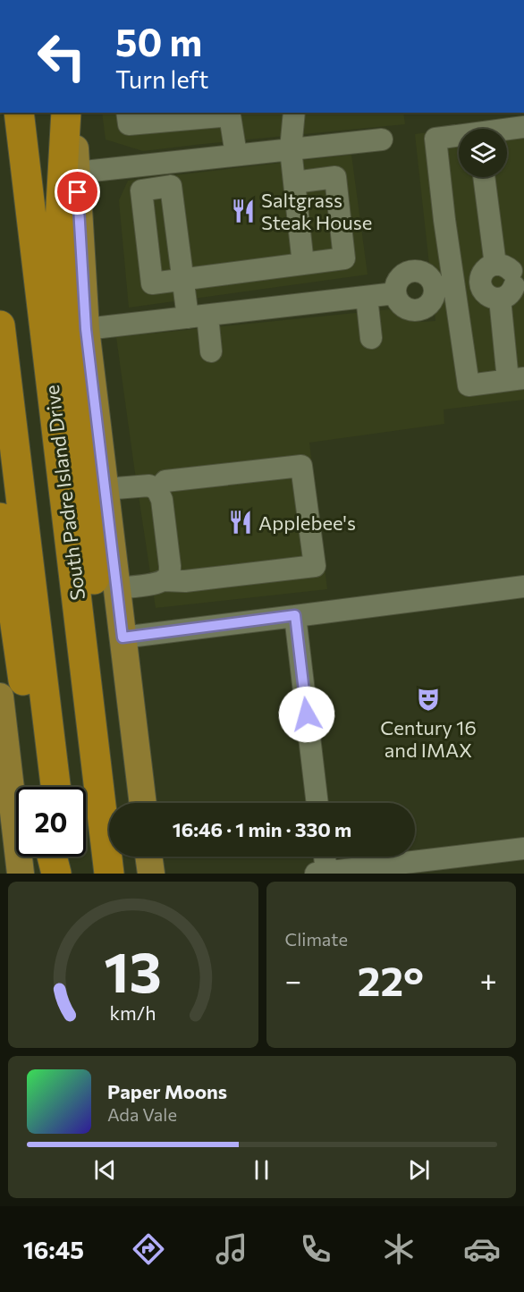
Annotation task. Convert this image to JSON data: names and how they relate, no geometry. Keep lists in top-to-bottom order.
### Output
{
  "streets": {
    "highway": ["South Padre Island Drive"]
  },
  "places": {
    "restaurant": ["Saltgrass Steak House", "Applebee's"],
    "theatre": ["Century 16 and IMAX"]
  },
  "page": {
    "turn": ["50 m", "Turn left"],
    "limit": "20",
    "trip": "16:46 · 1 min · 330 m",
    "tile": "Climate",
    "heat": ["−", "22°", "+"],
    "song": ["Paper Moons", "Ada Vale"],
    "tabs": "16:45",
    "gauge": ["13", "km/h"]
  }
}
